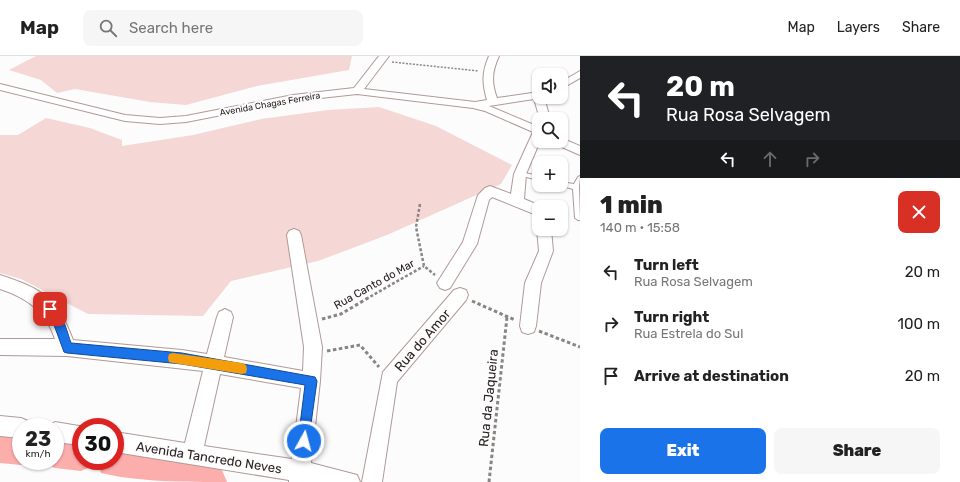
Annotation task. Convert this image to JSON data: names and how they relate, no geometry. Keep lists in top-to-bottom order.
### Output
{
  "streets": {
    "street": ["Avenida Chagas Ferreira", "Rua do Amor", "Avenida Tancredo Neves"],
    "path": ["Rua Canto do Mar", "Rua da Jaqueira"]
  },
  "page": {
    "header": "Map",
    "search": "Search here",
    "nav": ["Map", "Layers", "Share"],
    "turn": ["20 m", "Rua Rosa Selvagem"],
    "map_buttons": ["+", "−"],
    "heading": ["1 min", "140 m · 15:58"],
    "list": [
      {
        "name": "Turn left",
        "note": "Rua Rosa Selvagem",
        "value": "20 m"
      },
      {
        "name": "Turn right",
        "note": "Rua Estrela do Sul",
        "value": "100 m"
      },
      {
        "name": "Arrive at destination",
        "value": "20 m"
      }
    ],
    "speed": "23 km/h",
    "limit": "30",
    "buttons": ["Exit", "Share"]
  }
}
